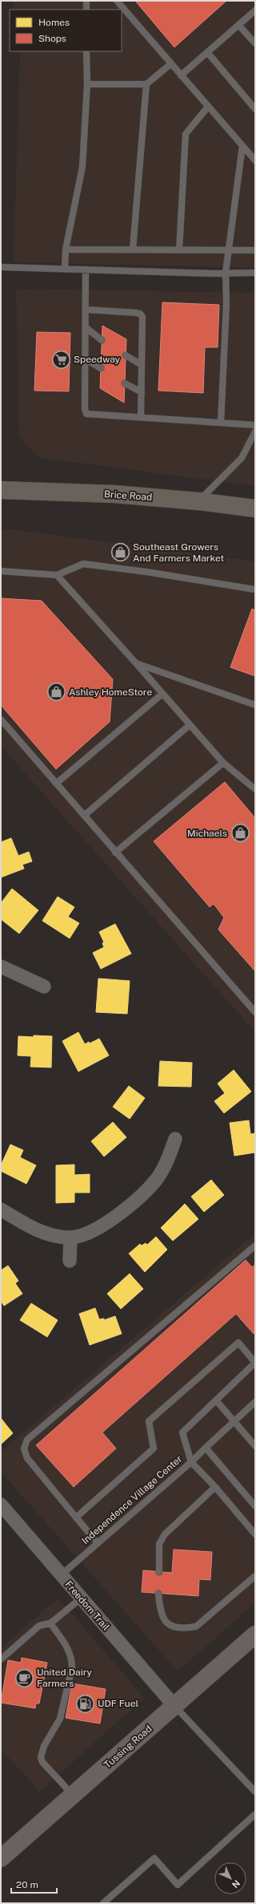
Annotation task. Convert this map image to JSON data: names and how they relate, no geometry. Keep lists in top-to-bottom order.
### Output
{
  "streets": {
    "main road": ["Brice Road", "Tussing Road"],
    "street": ["Freedom Trail"],
    "lane": ["Independence Village Center"]
  },
  "crossings": [
    ["Independence Village Center", "Freedom Trail"],
    ["Freedom Trail", "Tussing Road"]
  ],
  "places": {
    "supermarket": ["Speedway"],
    "shop": ["Southeast Growers And Farmers Market", "Ashley HomeStore", "Michaels"],
    "cafe": ["United Dairy Farmers"],
    "fuel station": ["UDF Fuel"]
  },
  "legend": ["Homes", "Shops"],
  "scale_bar": "20 m",
  "north": "bottom right"
}
